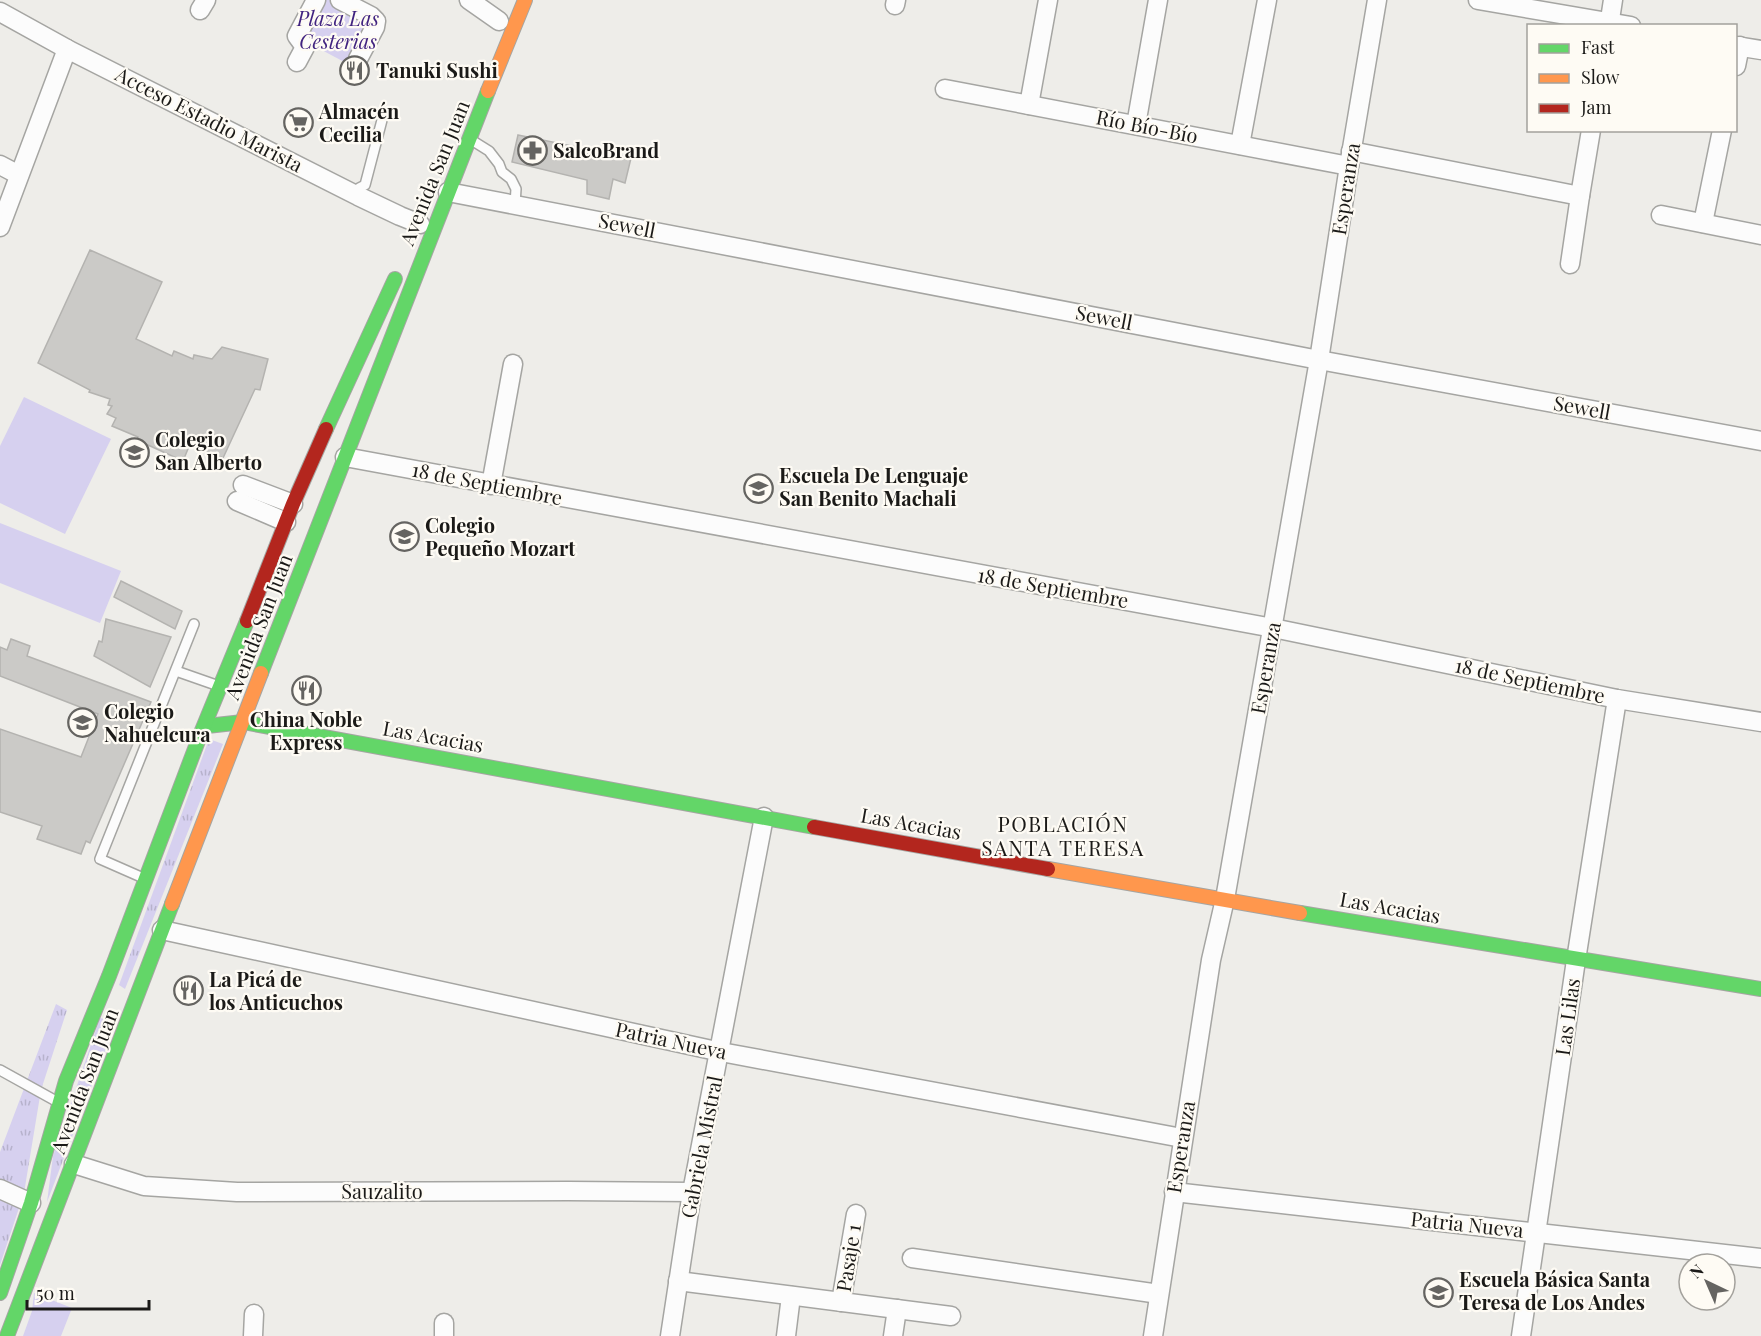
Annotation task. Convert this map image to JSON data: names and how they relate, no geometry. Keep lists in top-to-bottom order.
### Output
{
  "streets": {
    "main road": ["Avenida San Juan", "Las Acacias"],
    "street": [
      "Acceso Estadio Marista",
      "Río Bío-Bío",
      "Esperanza",
      "Sewell",
      "18 de Septiembre",
      "Las Lilas",
      "Patria Nueva",
      "Gabriela Mistral",
      "Sauzalito",
      "Pasaje 1"
    ]
  },
  "crossings": [
    ["Río Bío-Bío", "Esperanza"],
    ["Avenida San Juan", "Sewell"],
    ["Avenida San Juan", "18 de Septiembre"],
    ["Avenida San Juan", "Las Acacias"],
    ["Avenida San Juan", "Patria Nueva"],
    ["Avenida San Juan", "Sauzalito"],
    ["Esperanza", "Sewell"],
    ["Esperanza", "18 de Septiembre"],
    ["Esperanza", "Las Acacias"],
    ["Esperanza", "Patria Nueva"],
    ["18 de Septiembre", "Las Lilas"],
    ["Las Acacias", "Las Lilas"],
    ["Las Acacias", "Gabriela Mistral"],
    ["Las Lilas", "Patria Nueva"],
    ["Patria Nueva", "Gabriela Mistral"],
    ["Gabriela Mistral", "Sauzalito"]
  ],
  "districts": ["POBLACIÓN SANTA TERESA"],
  "parks": ["Plaza Las Cesterias"],
  "places": {
    "restaurant": ["Tanuki Sushi", "China Noble Express", "La Picá de los Anticuchos"],
    "supermarket": ["Almacén Cecilia"],
    "pharmacy": ["SalcoBrand"],
    "school or university": [
      "Colegio San Alberto",
      "Escuela De Lenguaje San Benito Machali",
      "Colegio Pequeño Mozart",
      "Colegio Nahuelcura",
      "Escuela Básica Santa Teresa de Los Andes"
    ]
  },
  "legend": ["Fast", "Slow", "Jam"],
  "scale_bar": "50 m",
  "north": "top left"
}
